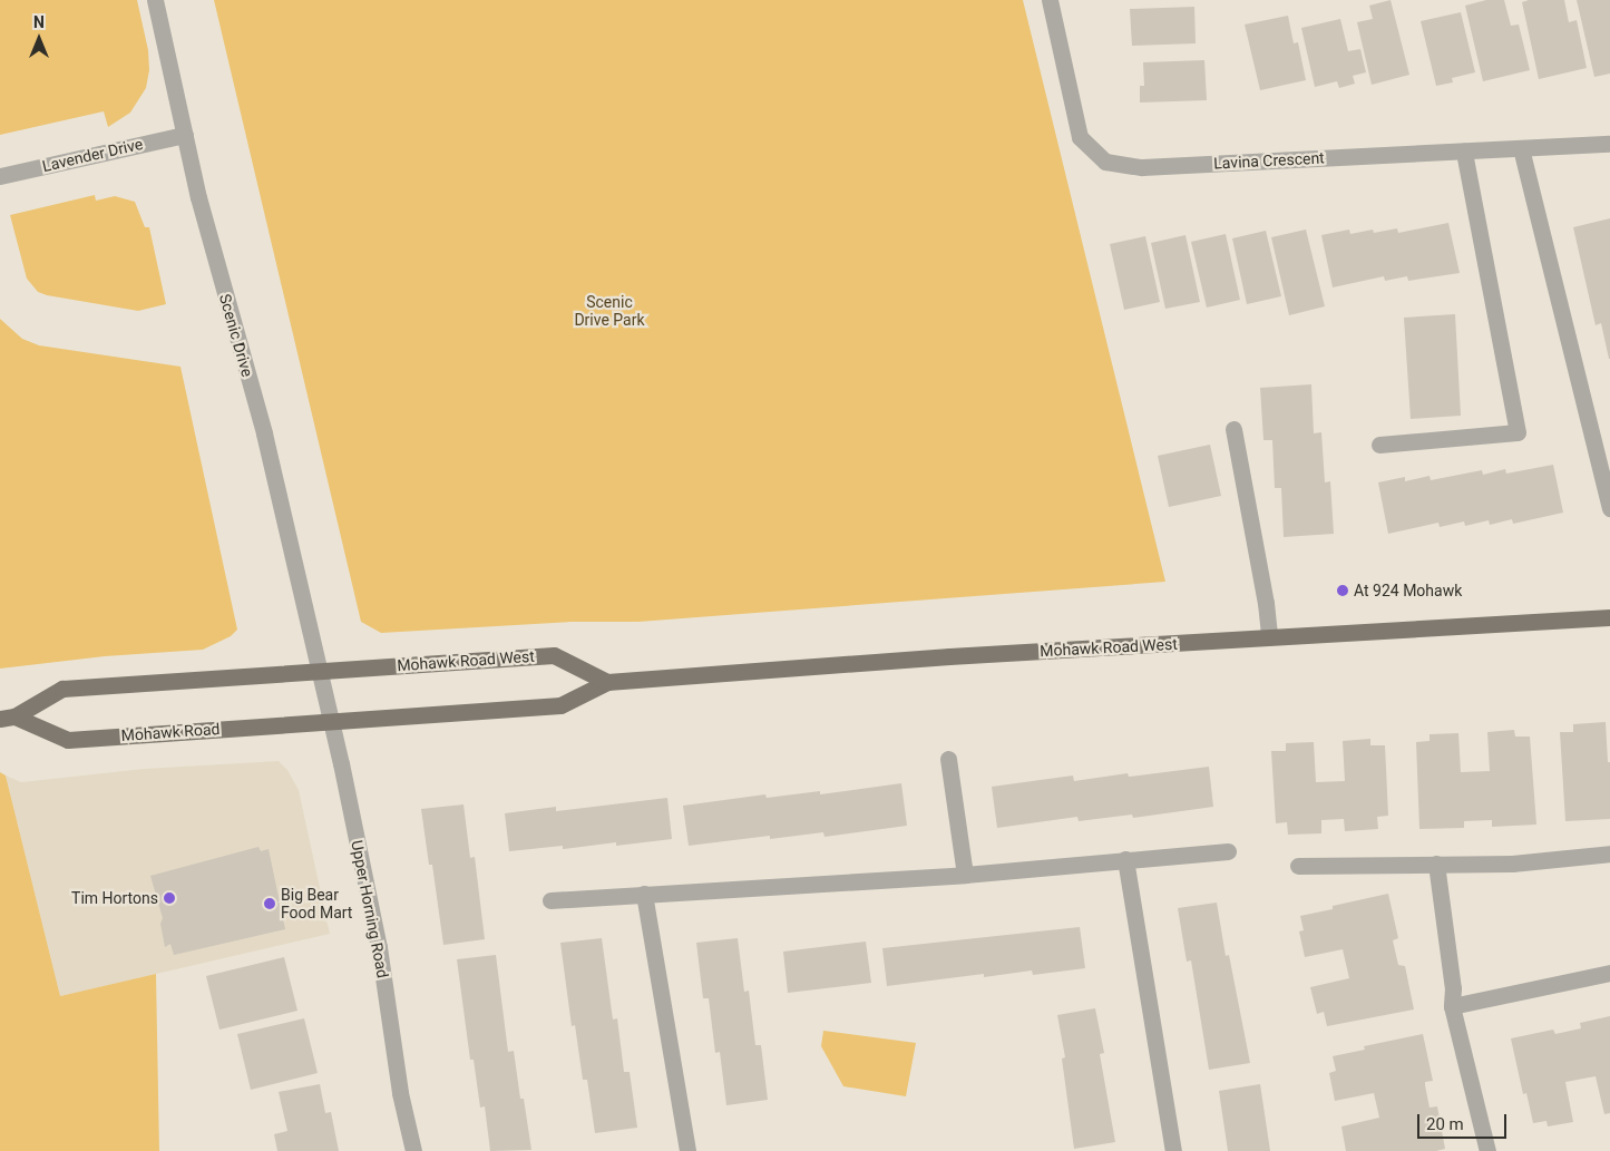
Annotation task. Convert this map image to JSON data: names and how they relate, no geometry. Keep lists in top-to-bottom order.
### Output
{
  "streets": {
    "main road": ["Mohawk Road West", "Mohawk Road"],
    "street": [
      "Lavender Drive",
      "Lavina Crescent",
      "Scenic Drive",
      "Upper Horning Road"
    ]
  },
  "crossings": [
    ["Lavender Drive", "Scenic Drive"],
    ["Scenic Drive", "Mohawk Road West"],
    ["Scenic Drive", "Mohawk Road"],
    ["Scenic Drive", "Upper Horning Road"],
    ["Mohawk Road West", "Mohawk Road"],
    ["Mohawk Road West", "Upper Horning Road"],
    ["Mohawk Road", "Upper Horning Road"]
  ],
  "parks": ["Scenic Drive Park"],
  "places": ["At 924 Mohawk", "Tim Hortons", "Big Bear Food Mart"],
  "scale_bar": "20 m",
  "north": "top"
}
